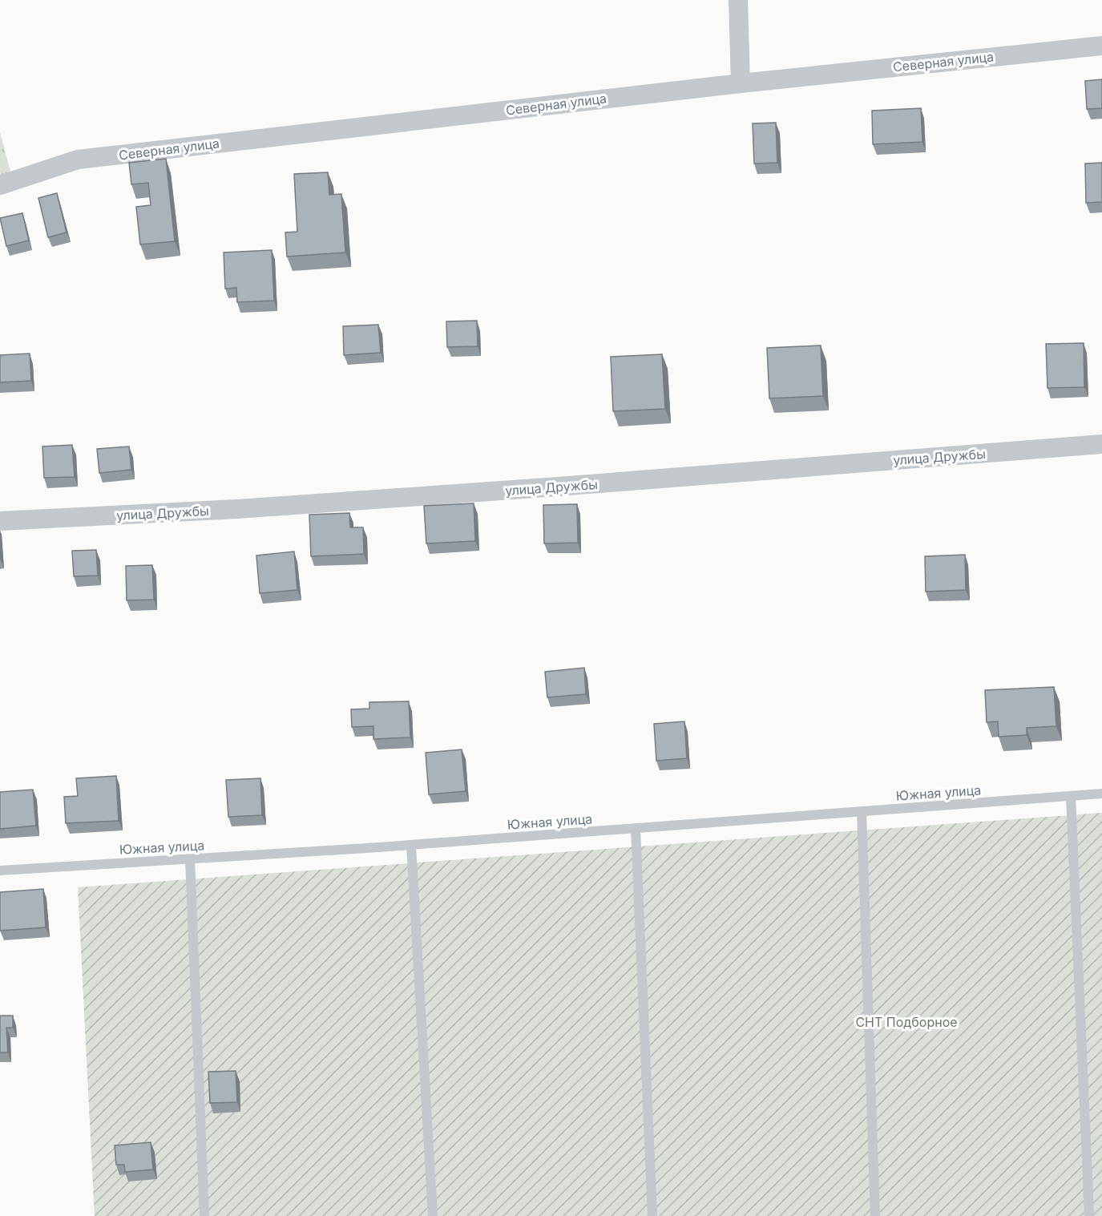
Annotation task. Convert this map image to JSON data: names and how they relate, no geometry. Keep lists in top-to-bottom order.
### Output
{
  "streets": {
    "street": ["Северная улица", "улица Дружбы"],
    "lane": ["Южная улица"]
  },
  "parks": ["СНТ Подборное"]
}
